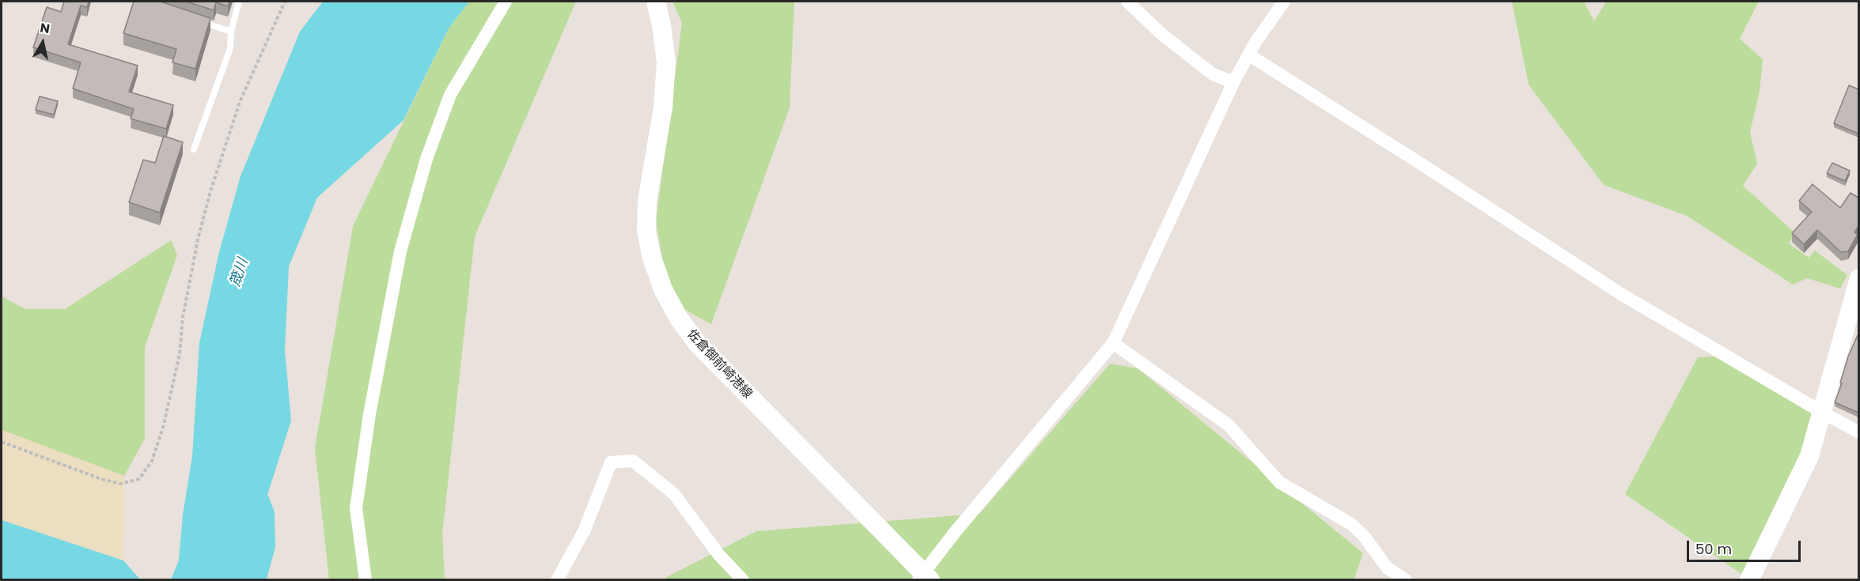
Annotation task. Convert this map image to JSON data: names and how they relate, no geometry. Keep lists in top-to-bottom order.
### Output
{
  "streets": {
    "main road": ["佐倉御前崎港線"]
  },
  "water": ["筬川"],
  "scale_bar": "50 m",
  "north": "top"
}
